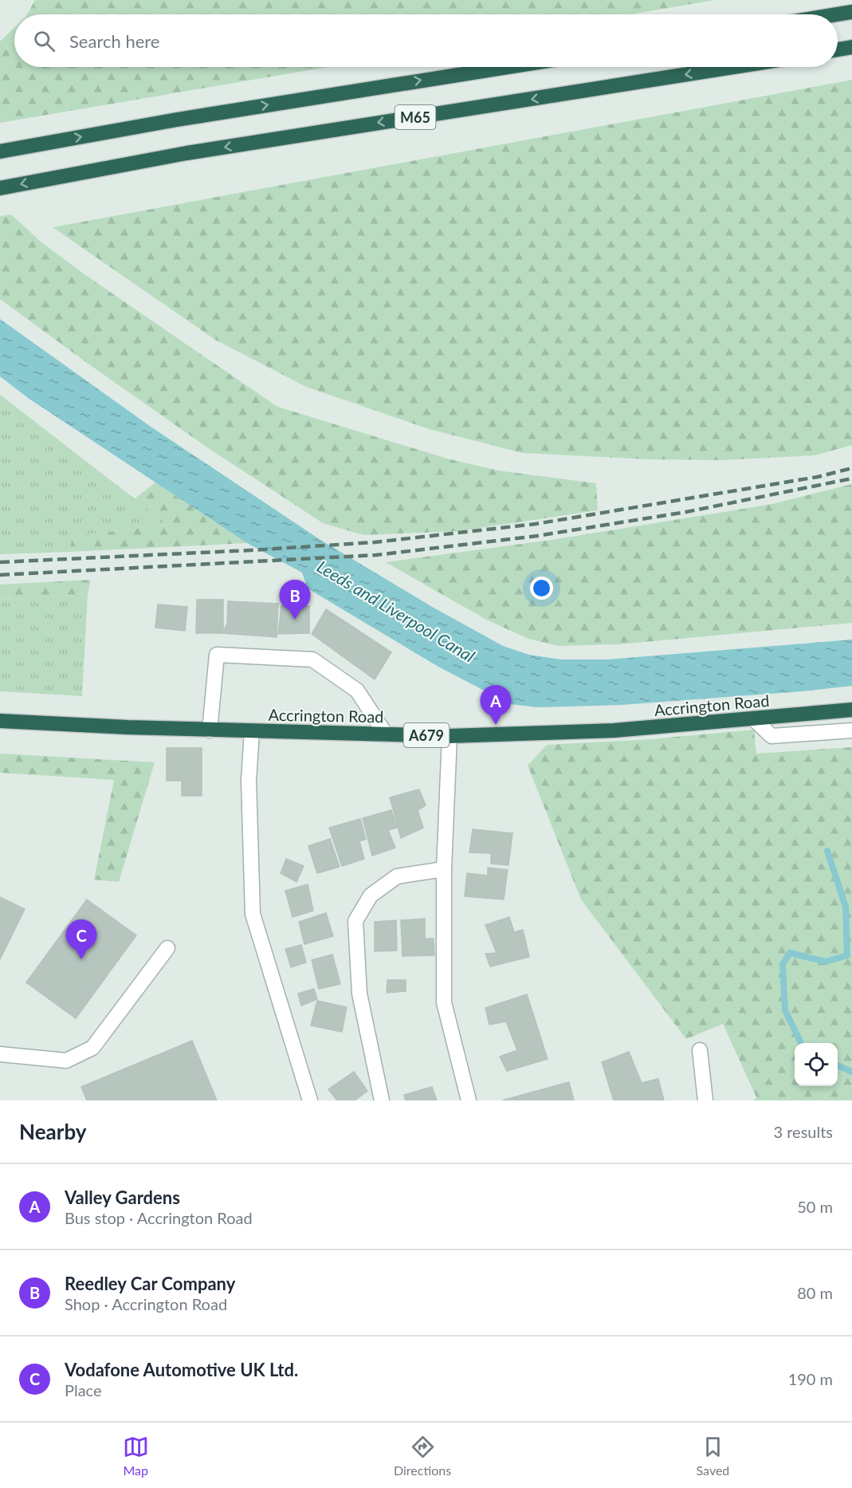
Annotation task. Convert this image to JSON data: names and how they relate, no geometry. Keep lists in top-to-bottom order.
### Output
{
  "streets": {
    "highway": ["M65", "Accrington Road", "A679"]
  },
  "water": ["Leeds and Liverpool Canal"],
  "page": {
    "search": "Search here",
    "pins": ["B", "A", "C"],
    "heading": ["Nearby", "3 results"],
    "list": [
      {
        "mark": "A",
        "name": "Valley Gardens",
        "note": "Bus stop · Accrington Road",
        "value": "50 m"
      },
      {
        "mark": "B",
        "name": "Reedley Car Company",
        "note": "Shop · Accrington Road",
        "value": "80 m"
      },
      {
        "mark": "C",
        "name": "Vodafone Automotive UK Ltd.",
        "note": "Place",
        "value": "190 m"
      }
    ],
    "nav": ["Map", "Directions", "Saved"]
  }
}
